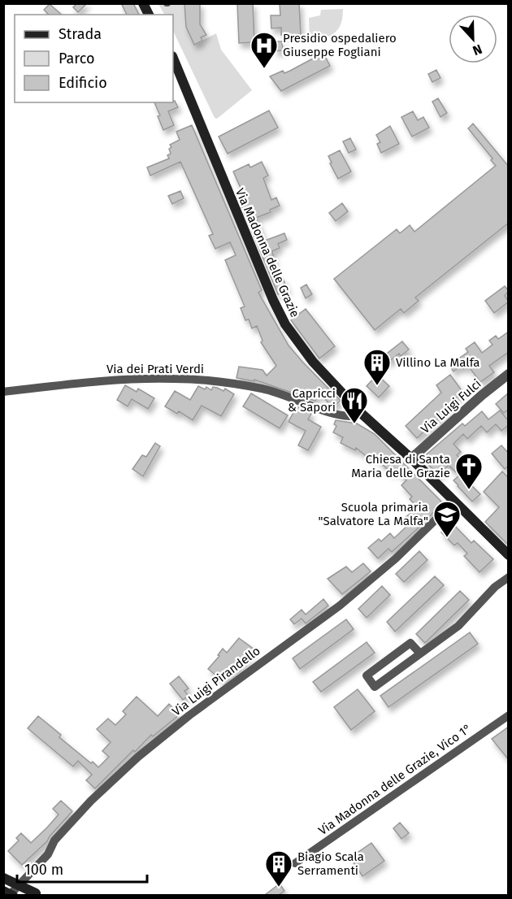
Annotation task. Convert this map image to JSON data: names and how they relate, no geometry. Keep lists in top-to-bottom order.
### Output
{
  "streets": {
    "main road": ["Via Madonna delle Grazie"],
    "street": [
      "Via dei Prati Verdi",
      "Via Luigi Fulci",
      "Via Luigi Pirandello",
      "Via Madonna delle Grazie, Vico 1°"
    ]
  },
  "crossings": [
    ["Via Madonna delle Grazie", "Via dei Prati Verdi"],
    ["Via Madonna delle Grazie", "Via Luigi Fulci"],
    ["Via Madonna delle Grazie", "Via Luigi Pirandello"]
  ],
  "places": {
    "hospital": ["Presidio ospedaliero Giuseppe Fogliani"],
    "building": ["Villino La Malfa", "Biagio Scala Serramenti"],
    "restaurant": ["Capricci & Sapori"],
    "church": ["Chiesa di Santa Maria delle Grazie"],
    "school or university": ["Scuola primaria \"Salvatore La Malfa\""]
  },
  "legend": ["Strada", "Parco", "Edificio"],
  "scale_bar": "100 m",
  "north": "bottom"
}
